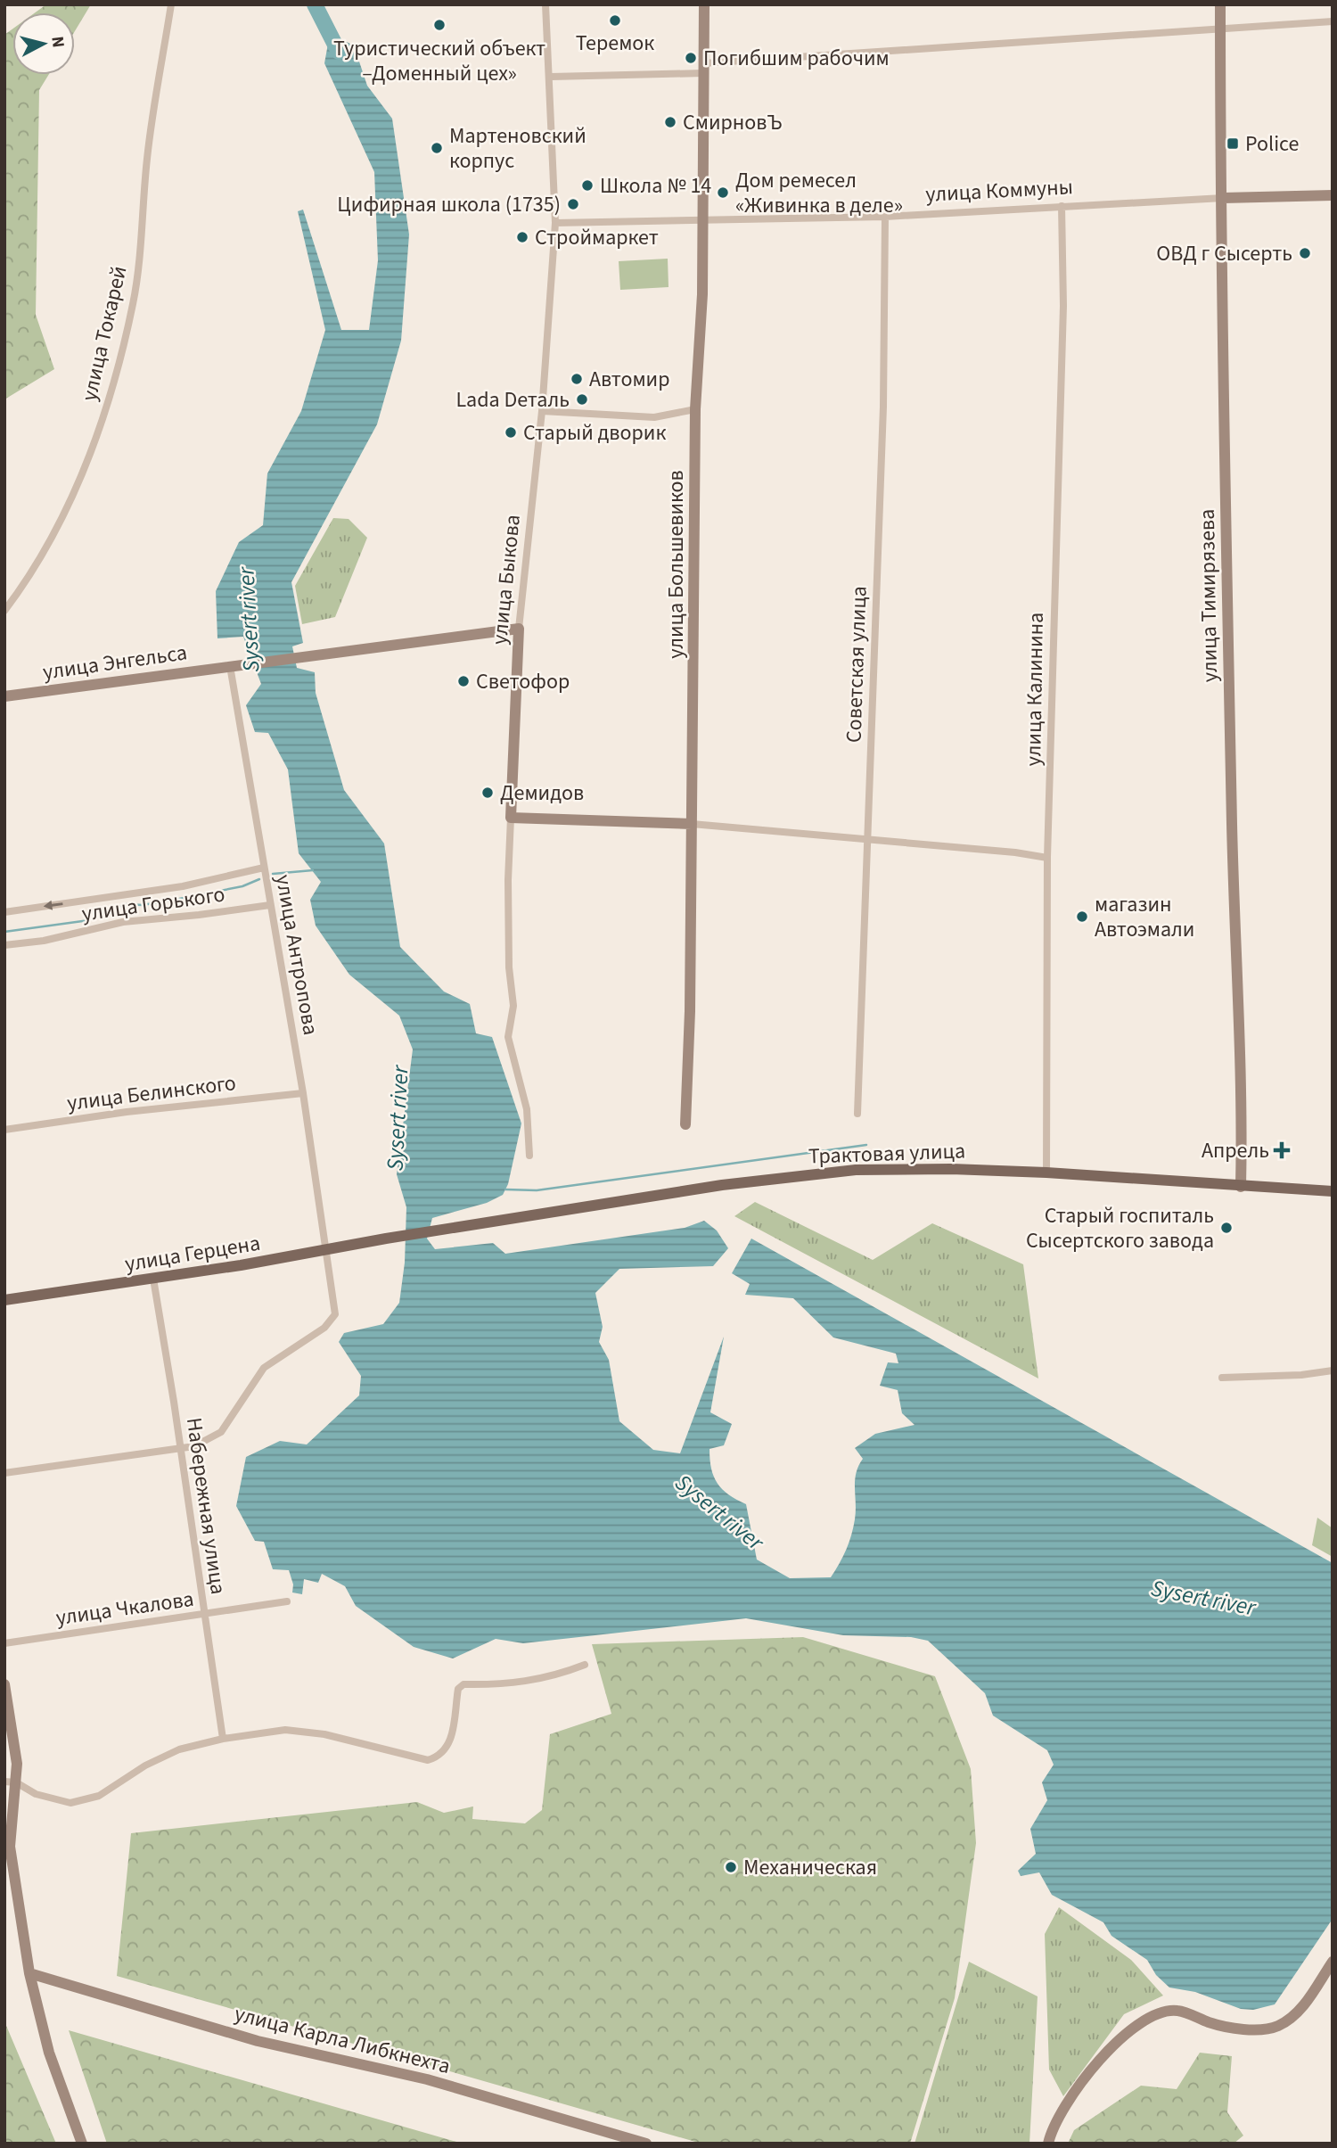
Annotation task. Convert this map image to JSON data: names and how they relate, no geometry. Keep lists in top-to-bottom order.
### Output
{
  "streets": {
    "main road": ["Трактовая улица", "улица Герцена"],
    "street": [
      "улица Коммуны",
      "улица Токарей",
      "улица Большевиков",
      "улица Быкова",
      "улица Тимирязева",
      "улица Энгельса",
      "Советская улица",
      "улица Калинина",
      "улица Горького",
      "улица Антропова",
      "улица Белинского",
      "Набережная улица",
      "улица Чкалова",
      "улица Карла Либкнехта"
    ]
  },
  "crossings": [
    ["улица Коммуны", "улица Большевиков"],
    ["улица Коммуны", "улица Быкова"],
    ["улица Коммуны", "улица Тимирязева"],
    ["улица Коммуны", "Советская улица"],
    ["улица Коммуны", "улица Калинина"],
    ["улица Быкова", "улица Энгельса"],
    ["улица Тимирязева", "Трактовая улица"],
    ["улица Энгельса", "улица Антропова"],
    ["улица Калинина", "Трактовая улица"],
    ["улица Горького", "улица Антропова"],
    ["улица Антропова", "улица Белинского"],
    ["улица Антропова", "улица Герцена"],
    ["улица Антропова", "Набережная улица"],
    ["Трактовая улица", "улица Герцена"],
    ["улица Герцена", "Набережная улица"],
    ["Набережная улица", "улица Чкалова"]
  ],
  "water": ["Sysert river"],
  "places": {
    "other": [
      "Теремок",
      "Туристический объект –Доменный цех»",
      "Погибшим рабочим",
      "СмирновЪ",
      "Мартеновский корпус",
      "Школа № 14",
      "Дом ремесел «Живинка в деле»",
      "Цифирная школа (1735)",
      "Строймаркет",
      "ОВД г Сысерть",
      "Автомир",
      "Lada Dеталь",
      "Старый дворик",
      "Светофор",
      "Демидов",
      "магазин Автоэмали",
      "Старый госпиталь Сысертского завода",
      "Механическая"
    ],
    "transit": ["Police"],
    "health": ["Апрель"]
  },
  "north": "right"
}
